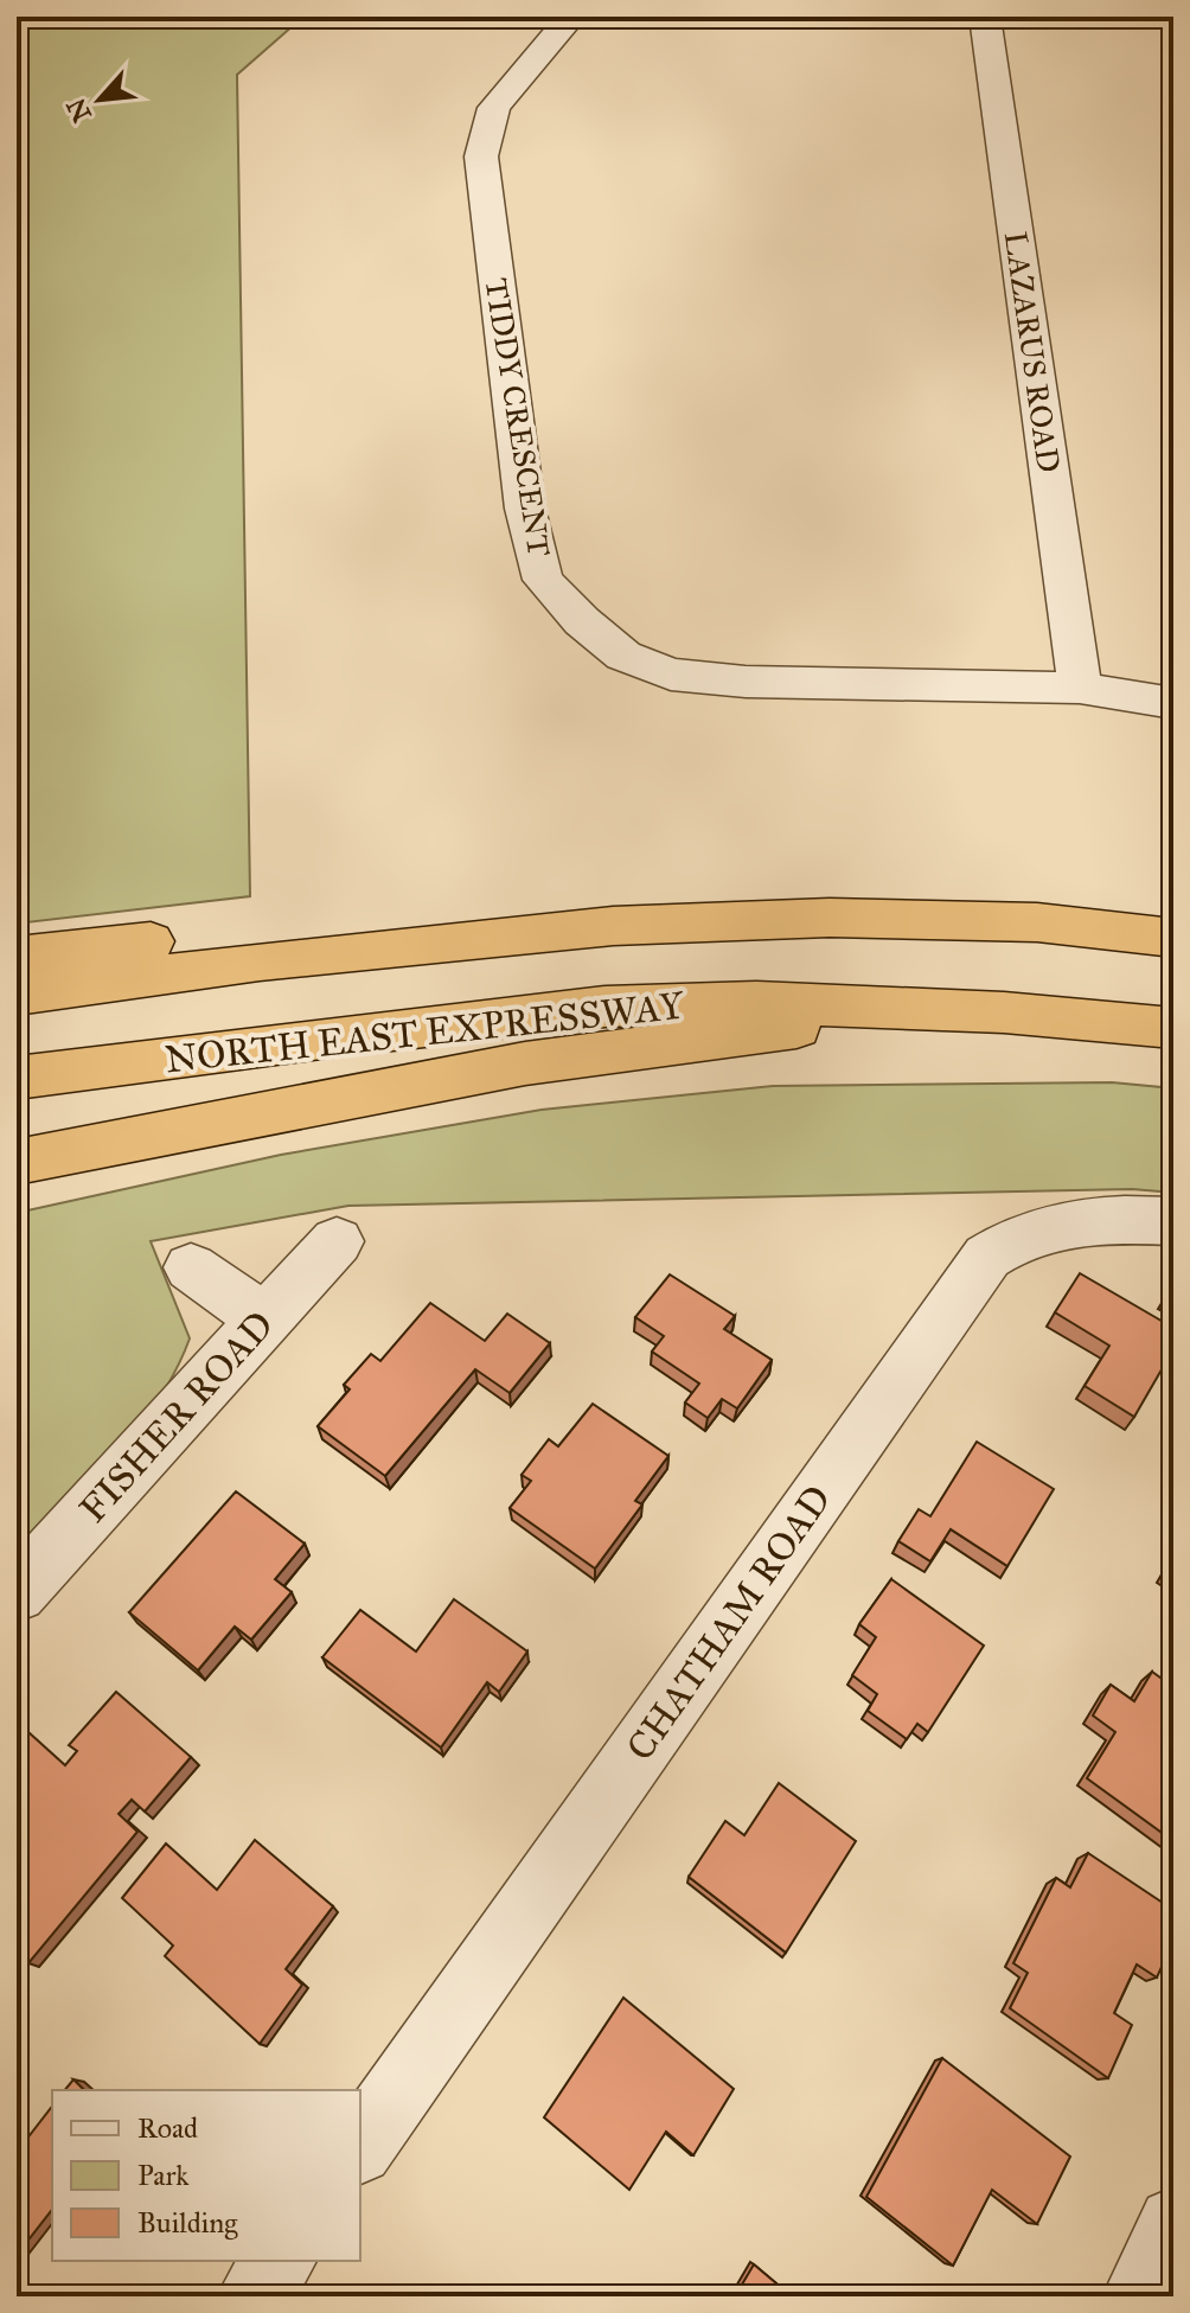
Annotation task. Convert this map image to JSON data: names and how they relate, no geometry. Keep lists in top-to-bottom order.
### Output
{
  "streets": {
    "highway": ["NORTH EAST EXPRESSWAY"],
    "street": [
      "LAZARUS ROAD",
      "TIDDY CRESCENT",
      "FISHER ROAD",
      "CHATHAM ROAD"
    ]
  },
  "crossings": [
    ["LAZARUS ROAD", "TIDDY CRESCENT"]
  ],
  "legend": ["Road", "Park", "Building"],
  "north": "bottom left"
}
